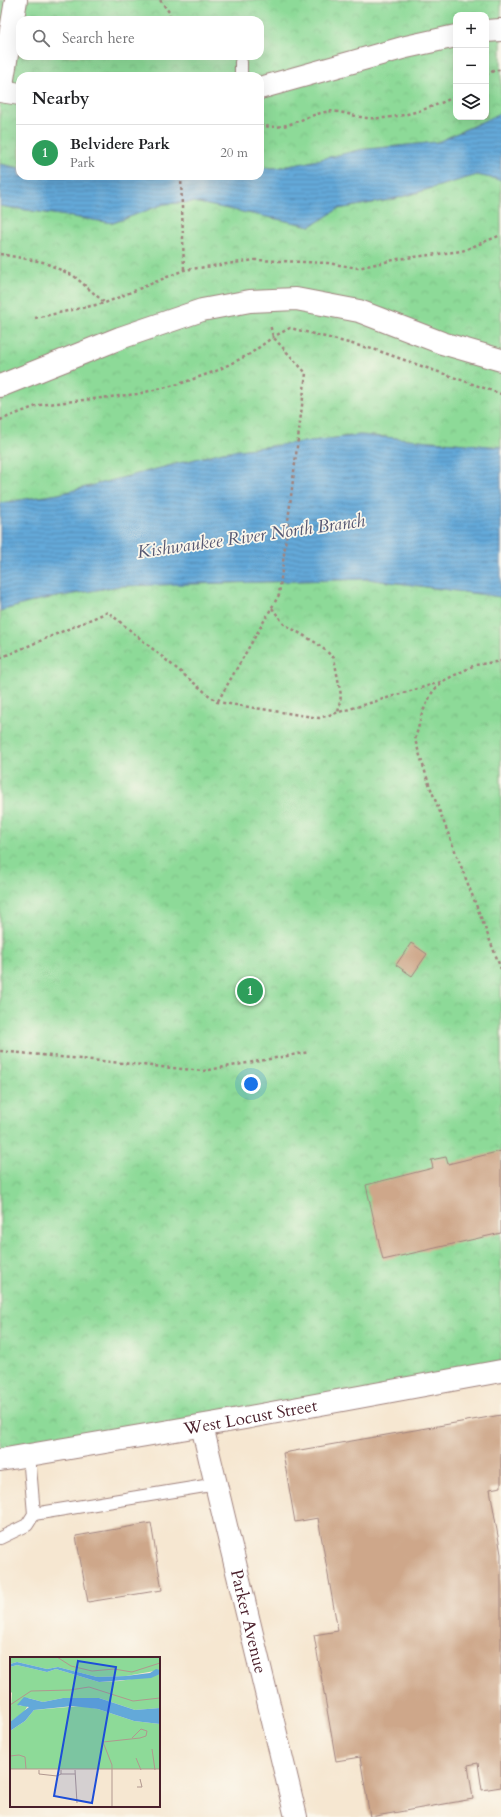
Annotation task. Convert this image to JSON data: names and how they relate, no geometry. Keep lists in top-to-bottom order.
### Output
{
  "streets": {
    "street": ["West Locust Street", "Parker Avenue"]
  },
  "crossings": [
    ["West Locust Street", "Parker Avenue"]
  ],
  "water": ["Kishwaukee River North Branch"],
  "page": {
    "map_buttons": ["+", "−"],
    "search": "Search here",
    "heading": "Nearby",
    "list": [
      {
        "mark": "1",
        "name": "Belvidere Park",
        "note": "Park",
        "value": "20 m"
      }
    ],
    "pins": "1"
  }
}
